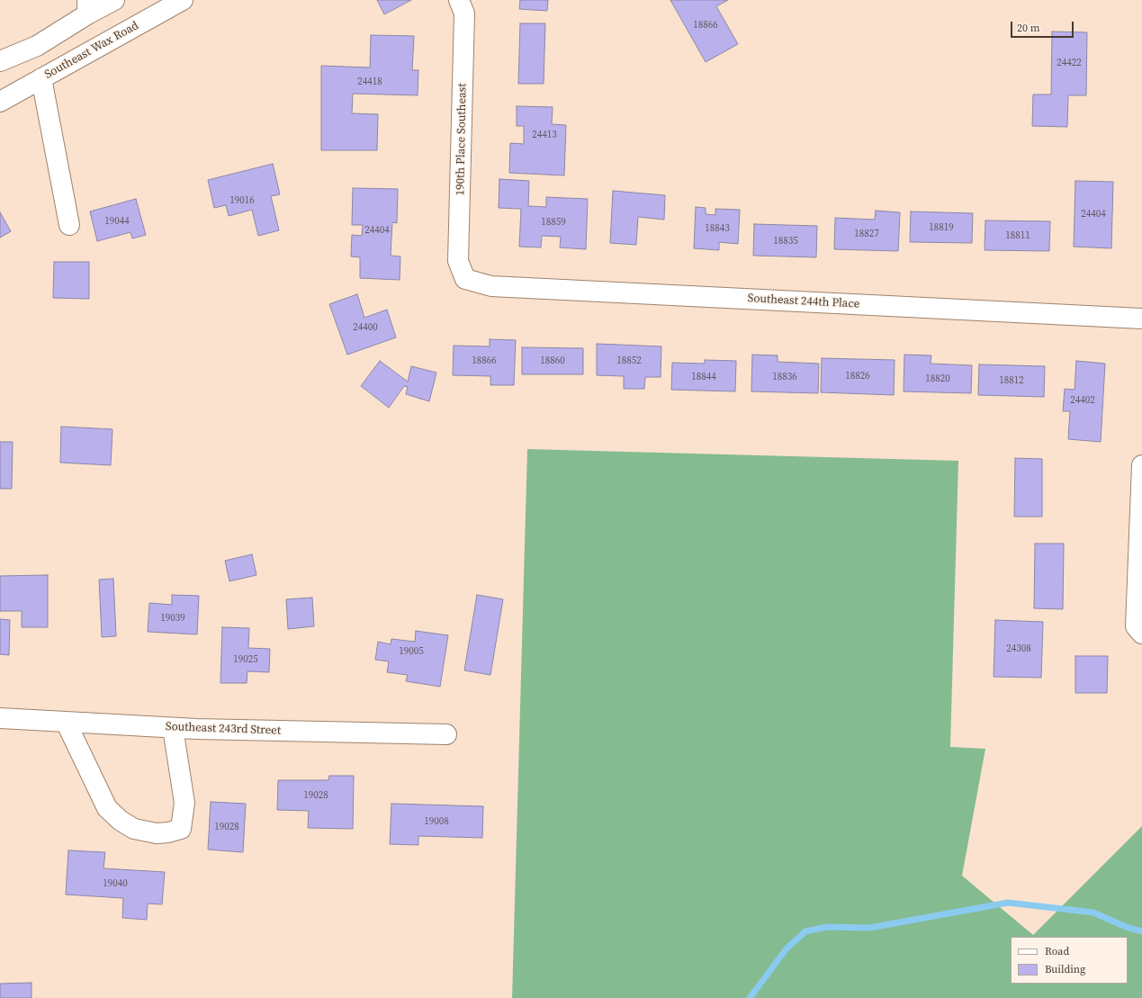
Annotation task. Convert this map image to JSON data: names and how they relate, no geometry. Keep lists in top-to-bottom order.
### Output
{
  "streets": {
    "street": [
      "Southeast Wax Road",
      "190th Place Southeast",
      "Southeast 244th Place",
      "Southeast 243rd Street"
    ]
  },
  "crossings": [
    ["190th Place Southeast", "Southeast 244th Place"]
  ],
  "house_numbers": [
    "18866",
    "24422",
    "24418",
    "24413",
    "19016",
    "24404",
    "19044",
    "18859",
    "18819",
    "18843",
    "24404",
    "18827",
    "18811",
    "18835",
    "24400",
    "18866",
    "18860",
    "18852",
    "18826",
    "18844",
    "18836",
    "18820",
    "18812",
    "24402",
    "19039",
    "24308",
    "19005",
    "19025",
    "19028",
    "19008",
    "19028",
    "19040"
  ],
  "legend": ["Road", "Building"],
  "scale_bar": "20 m"
}
